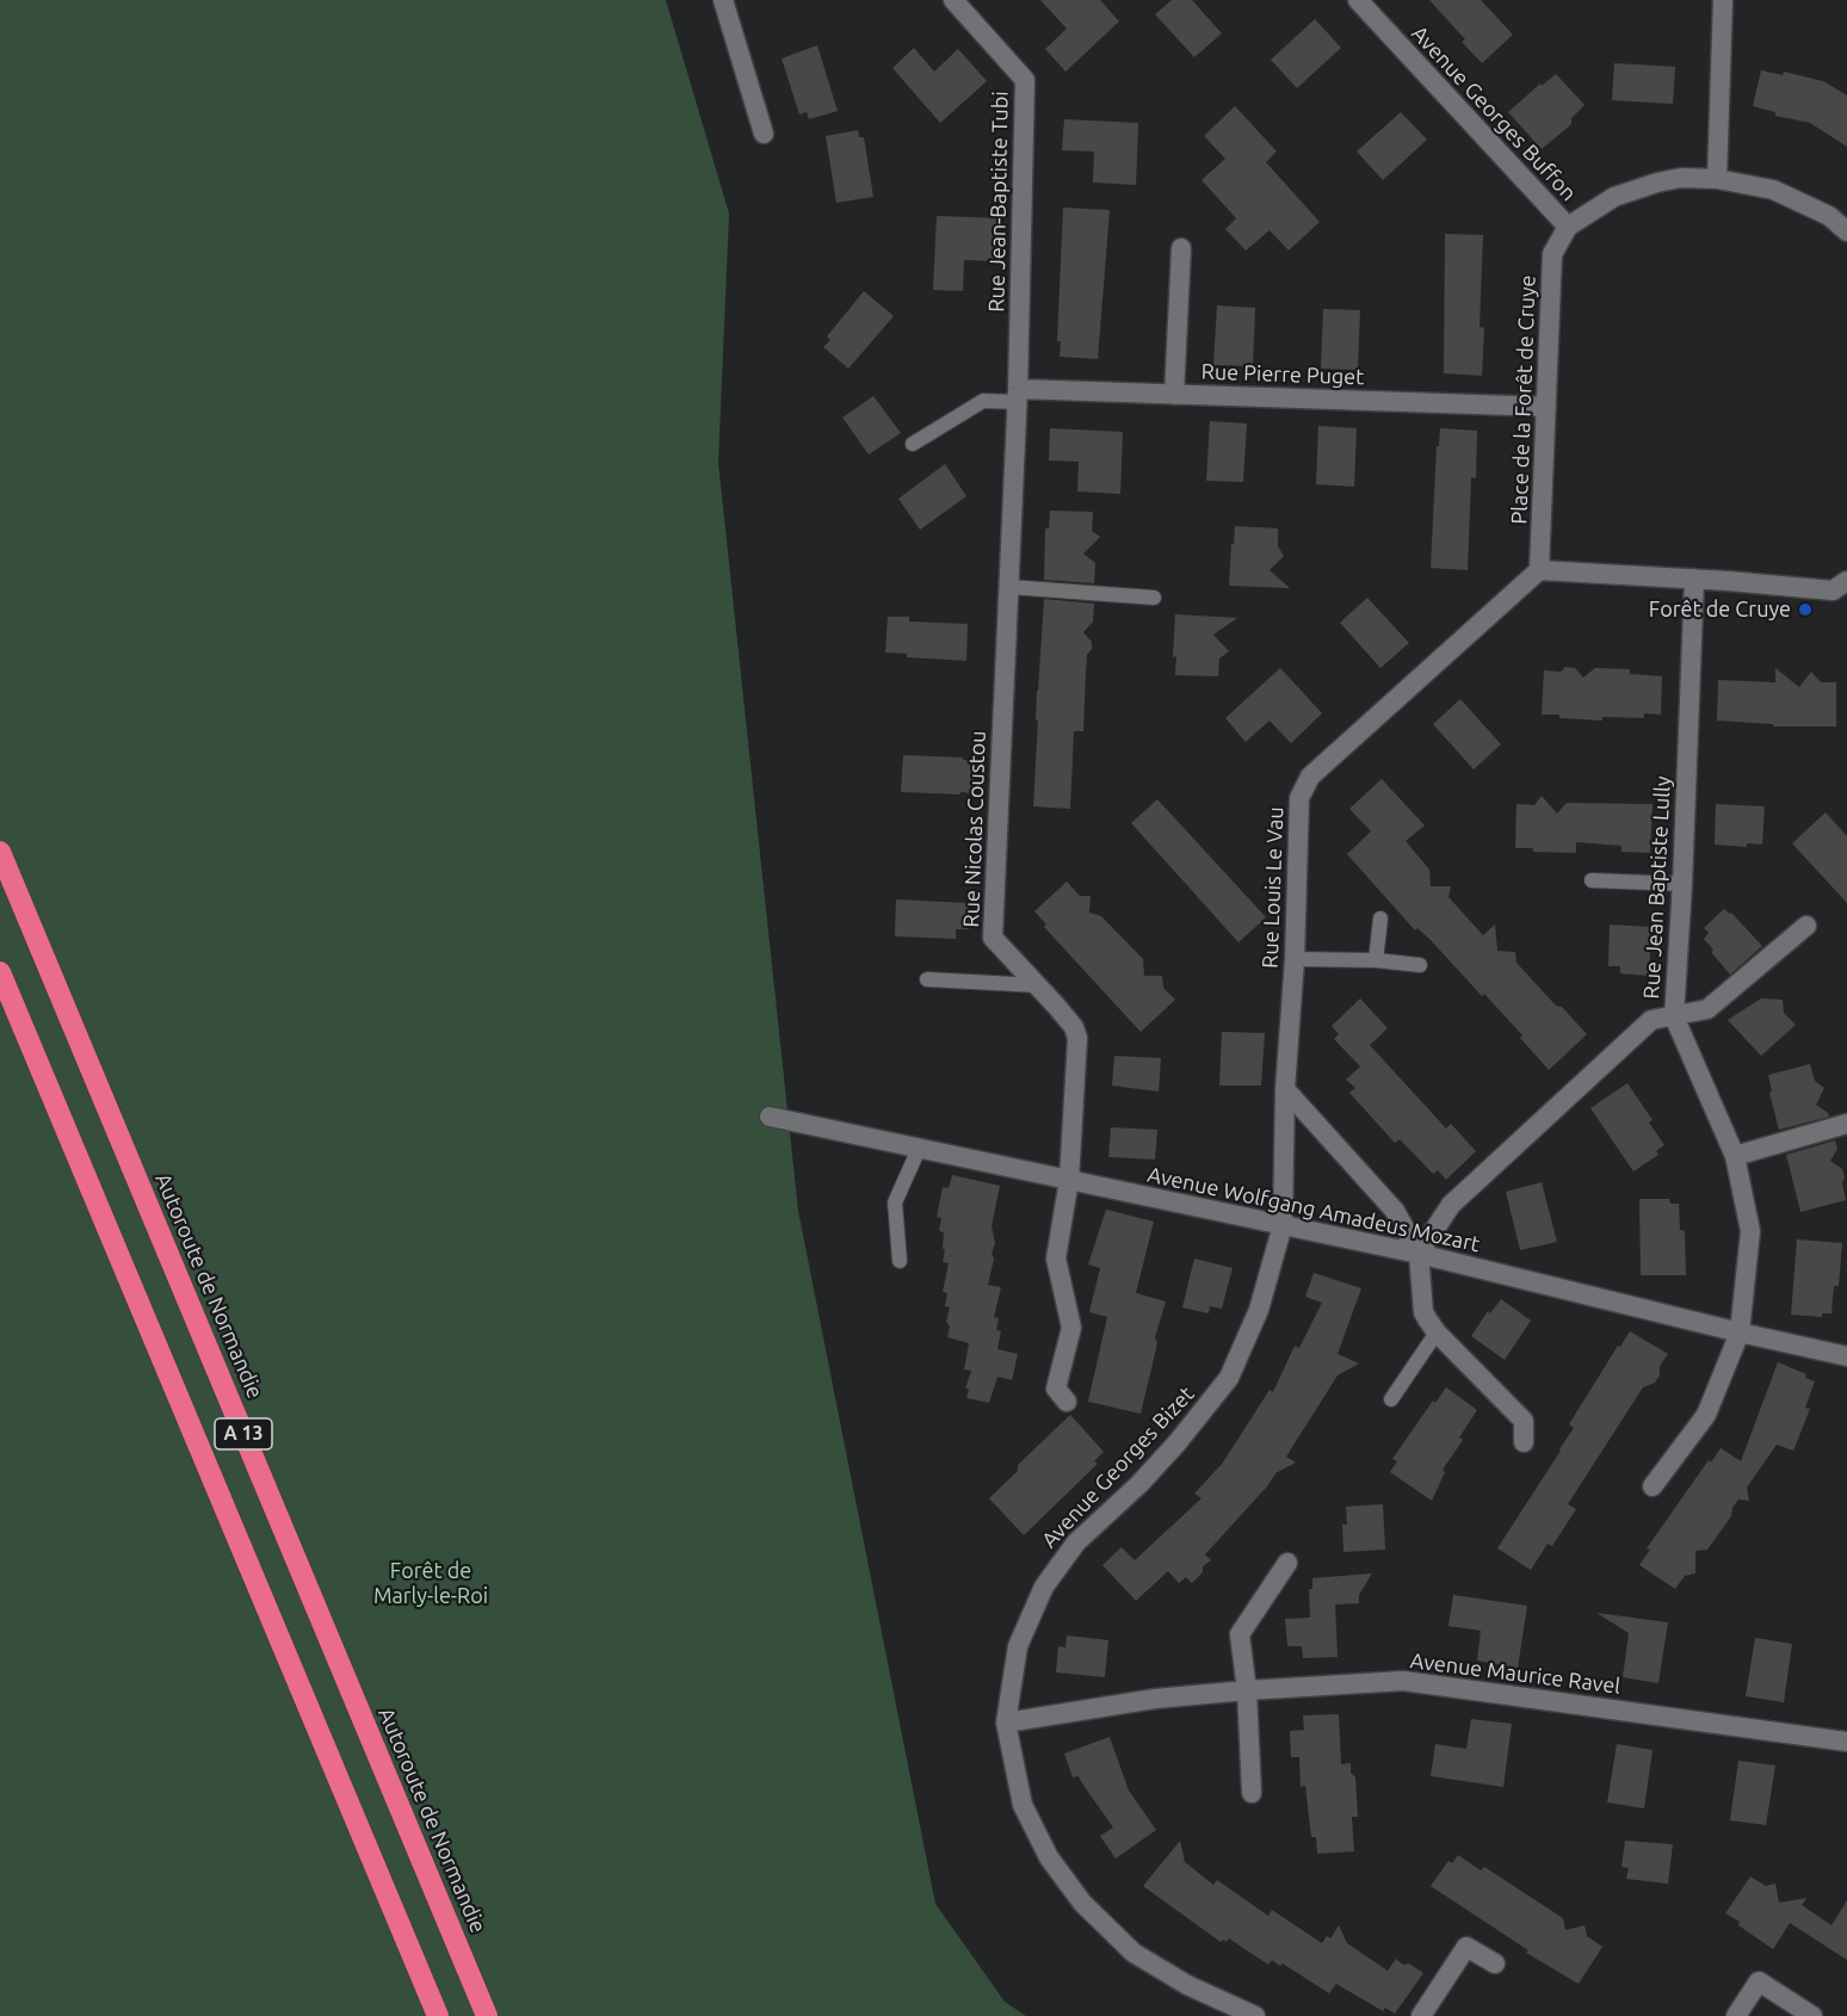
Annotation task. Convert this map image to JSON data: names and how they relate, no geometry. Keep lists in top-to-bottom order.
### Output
{
  "streets": {
    "highway": ["Autoroute de Normandie", "A 13"],
    "street": [
      "Avenue Georges Buffon",
      "Rue Jean-Baptiste Tubi",
      "Rue Pierre Puget",
      "Place de la Forêt de Cruye",
      "Rue Nicolas Coustou",
      "Rue Louis Le Vau",
      "Rue Jean Baptiste Lully",
      "Avenue Wolfgang Amadeus Mozart",
      "Avenue Georges Bizet",
      "Avenue Maurice Ravel"
    ]
  },
  "crossings": [
    ["Avenue Georges Buffon", "Place de la Forêt de Cruye"],
    ["Rue Jean-Baptiste Tubi", "Rue Pierre Puget"],
    ["Rue Jean-Baptiste Tubi", "Rue Nicolas Coustou"],
    ["Rue Pierre Puget", "Place de la Forêt de Cruye"],
    ["Rue Pierre Puget", "Rue Nicolas Coustou"],
    ["Place de la Forêt de Cruye", "Rue Louis Le Vau"],
    ["Rue Nicolas Coustou", "Avenue Wolfgang Amadeus Mozart"],
    ["Rue Louis Le Vau", "Avenue Wolfgang Amadeus Mozart"],
    ["Rue Louis Le Vau", "Avenue Georges Bizet"],
    ["Rue Jean Baptiste Lully", "Avenue Wolfgang Amadeus Mozart"],
    ["Avenue Wolfgang Amadeus Mozart", "Avenue Georges Bizet"],
    ["Avenue Georges Bizet", "Avenue Maurice Ravel"]
  ],
  "parks": ["Forêt de Marly-le-Roi"],
  "places": ["Forêt de Cruye"]
}
